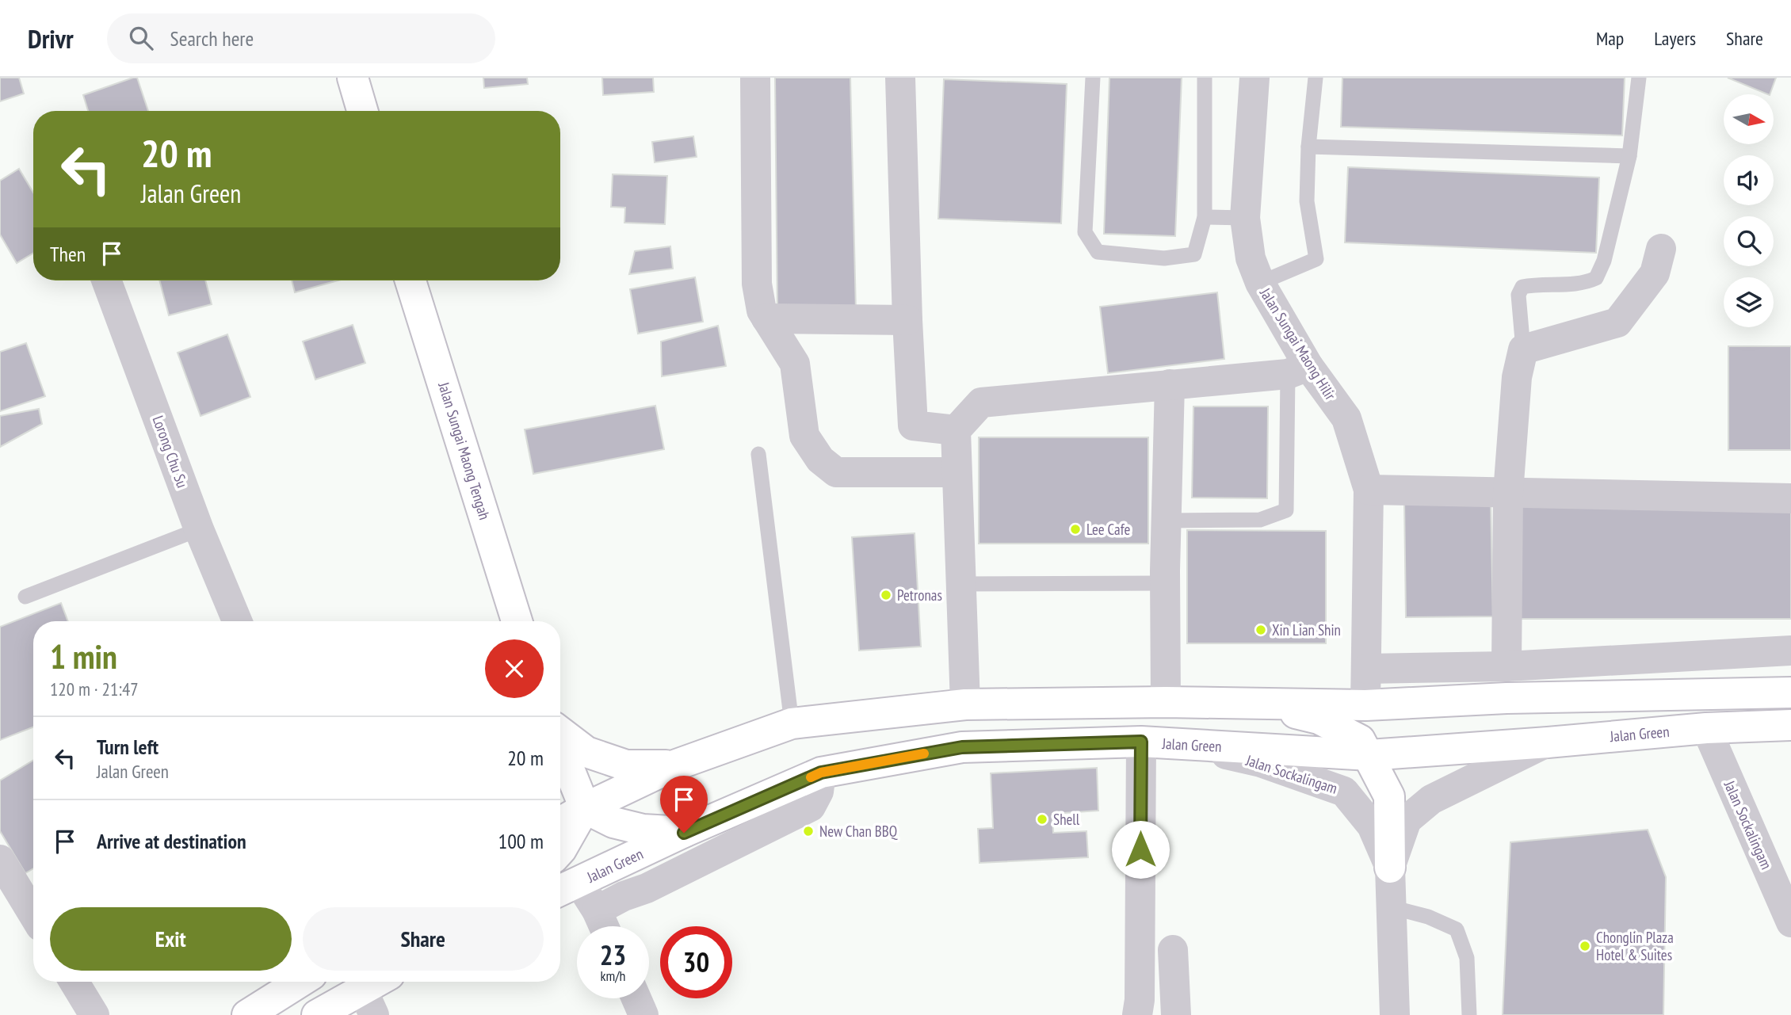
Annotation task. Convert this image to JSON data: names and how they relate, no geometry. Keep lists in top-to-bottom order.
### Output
{
  "streets": {
    "main road": ["Jalan Sungai Maong Tengah", "Jalan Green"],
    "street": ["Jalan Sungai Maong Hilir", "Lorong Chu Su", "Jalan Sockalingam"]
  },
  "crossings": [
    ["Jalan Green", "Jalan Sockalingam"]
  ],
  "places": [
    "Lee Cafe",
    "Petronas",
    "Xin Lian Shin",
    "Shell",
    "New Chan BBQ",
    "Chonglin Plaza Hotel & Suites"
  ],
  "north": "right",
  "page": {
    "header": "Drivr",
    "search": "Search here",
    "nav": ["Map", "Layers", "Share"],
    "turn": ["20 m", "Jalan Green"],
    "then": "Then",
    "heading": ["1 min", "120 m · 21:47"],
    "list": [
      {
        "name": "Turn left",
        "note": "Jalan Green",
        "value": "20 m"
      },
      {
        "name": "Arrive at destination",
        "value": "100 m"
      }
    ],
    "buttons": ["Exit", "Share"],
    "speed": "23 km/h",
    "limit": "30"
  }
}
